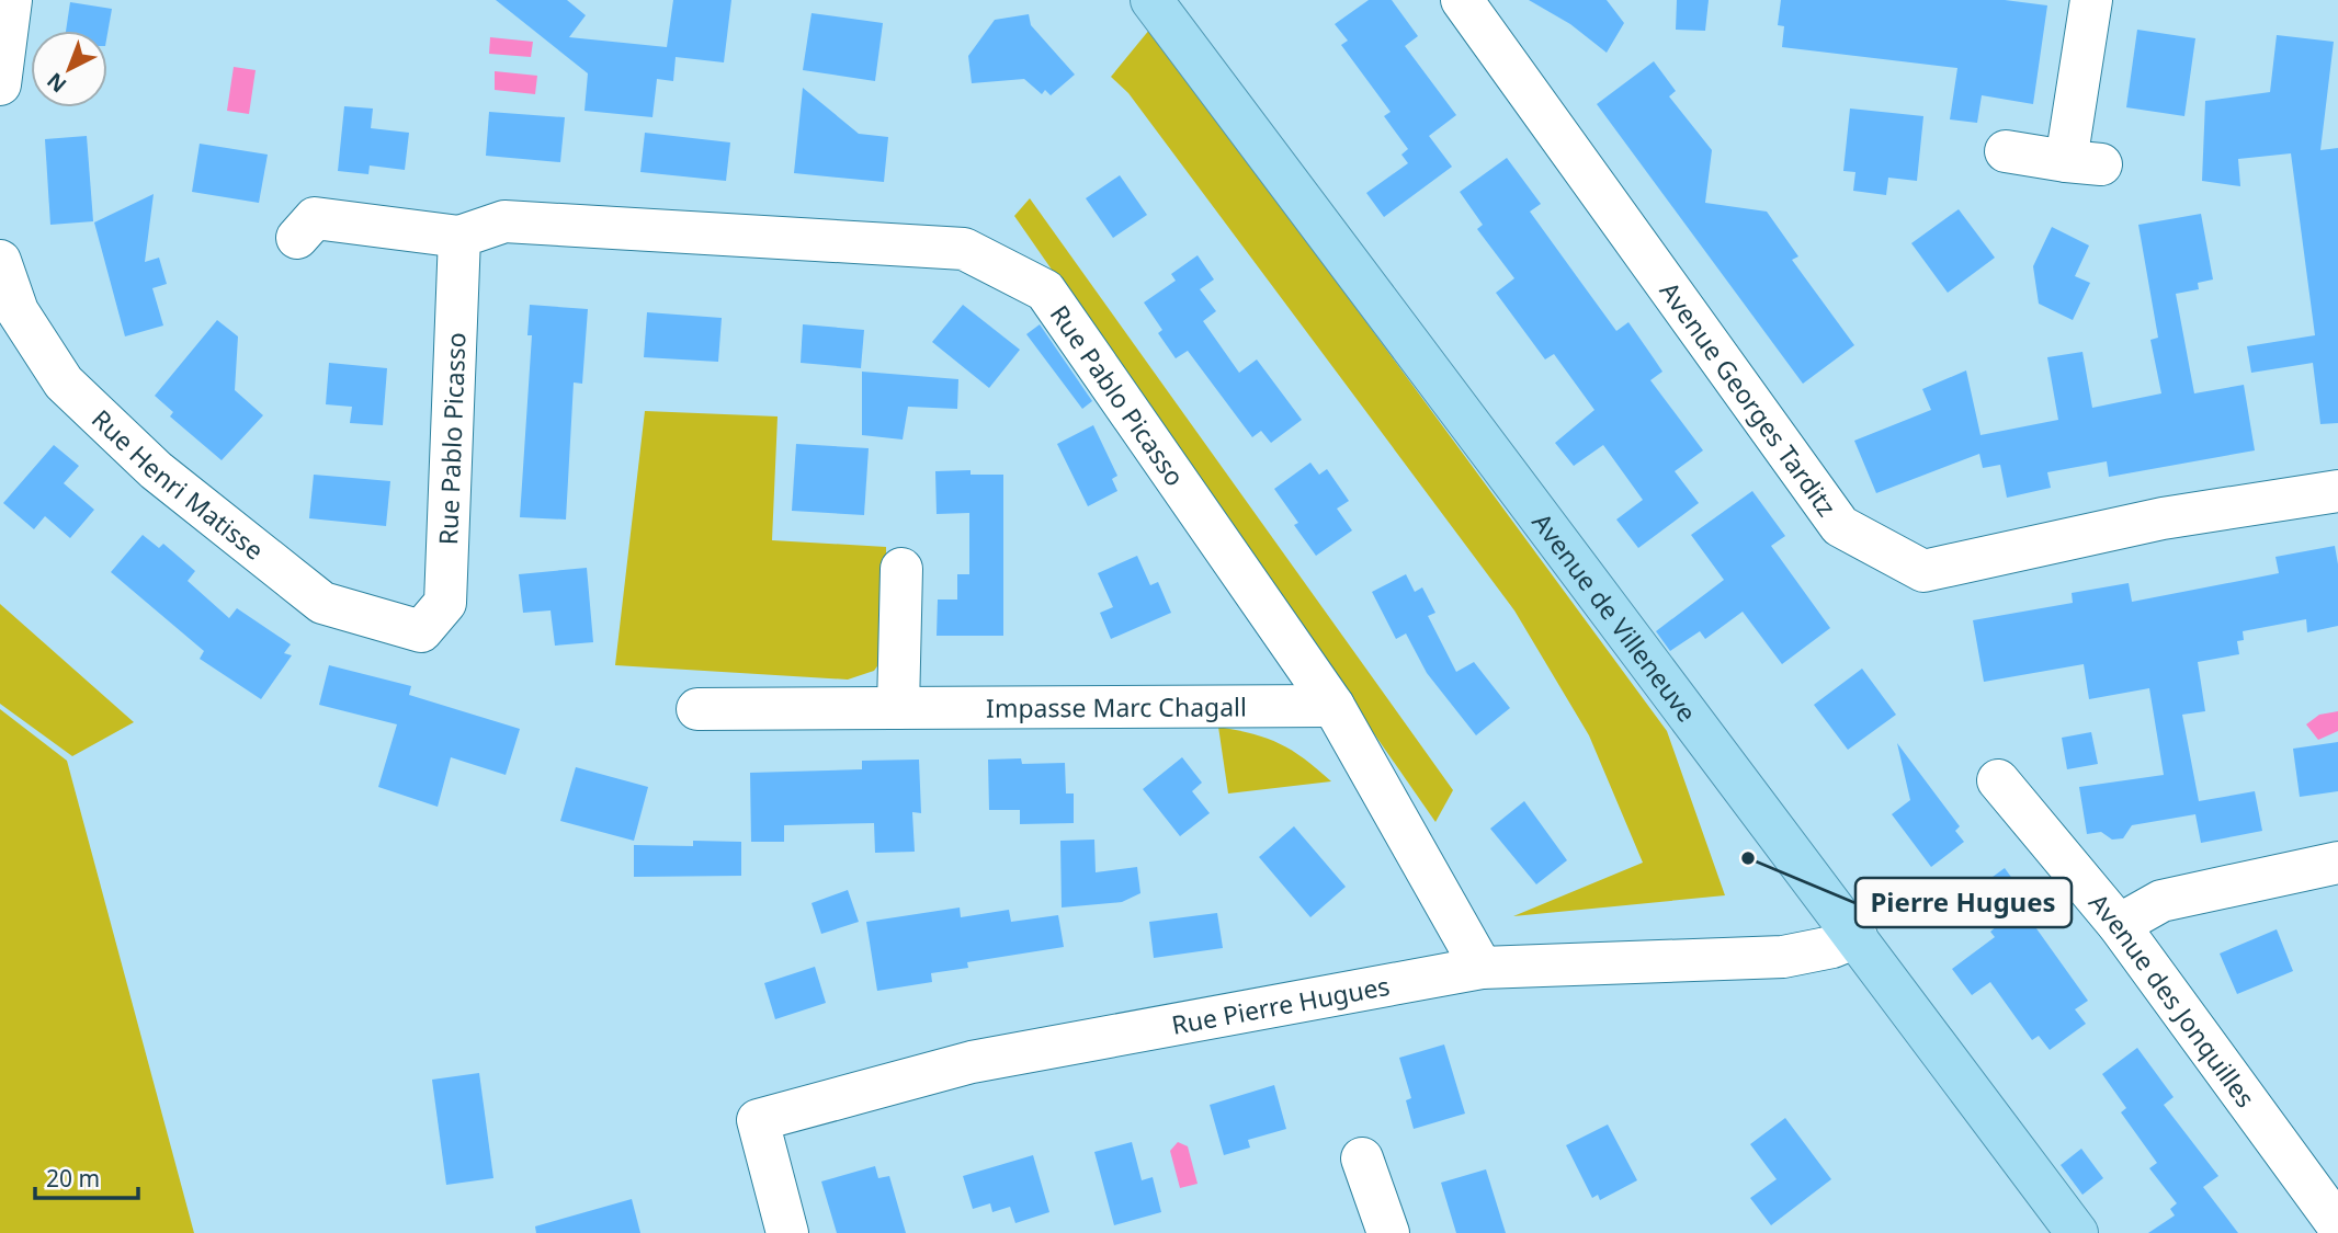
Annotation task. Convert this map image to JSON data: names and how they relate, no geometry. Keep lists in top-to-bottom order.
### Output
{
  "streets": {
    "main road": ["Avenue de Villeneuve"],
    "street": [
      "Rue Pablo Picasso",
      "Avenue Georges Tarditz",
      "Rue Henri Matisse",
      "Impasse Marc Chagall",
      "Avenue des Jonquilles",
      "Rue Pierre Hugues"
    ]
  },
  "crossings": [
    ["Rue Pablo Picasso", "Rue Henri Matisse"],
    ["Rue Pablo Picasso", "Impasse Marc Chagall"],
    ["Rue Pablo Picasso", "Rue Pierre Hugues"],
    ["Avenue de Villeneuve", "Rue Pierre Hugues"]
  ],
  "places": ["Pierre Hugues"],
  "scale_bar": "20 m",
  "north": "bottom left"
}
